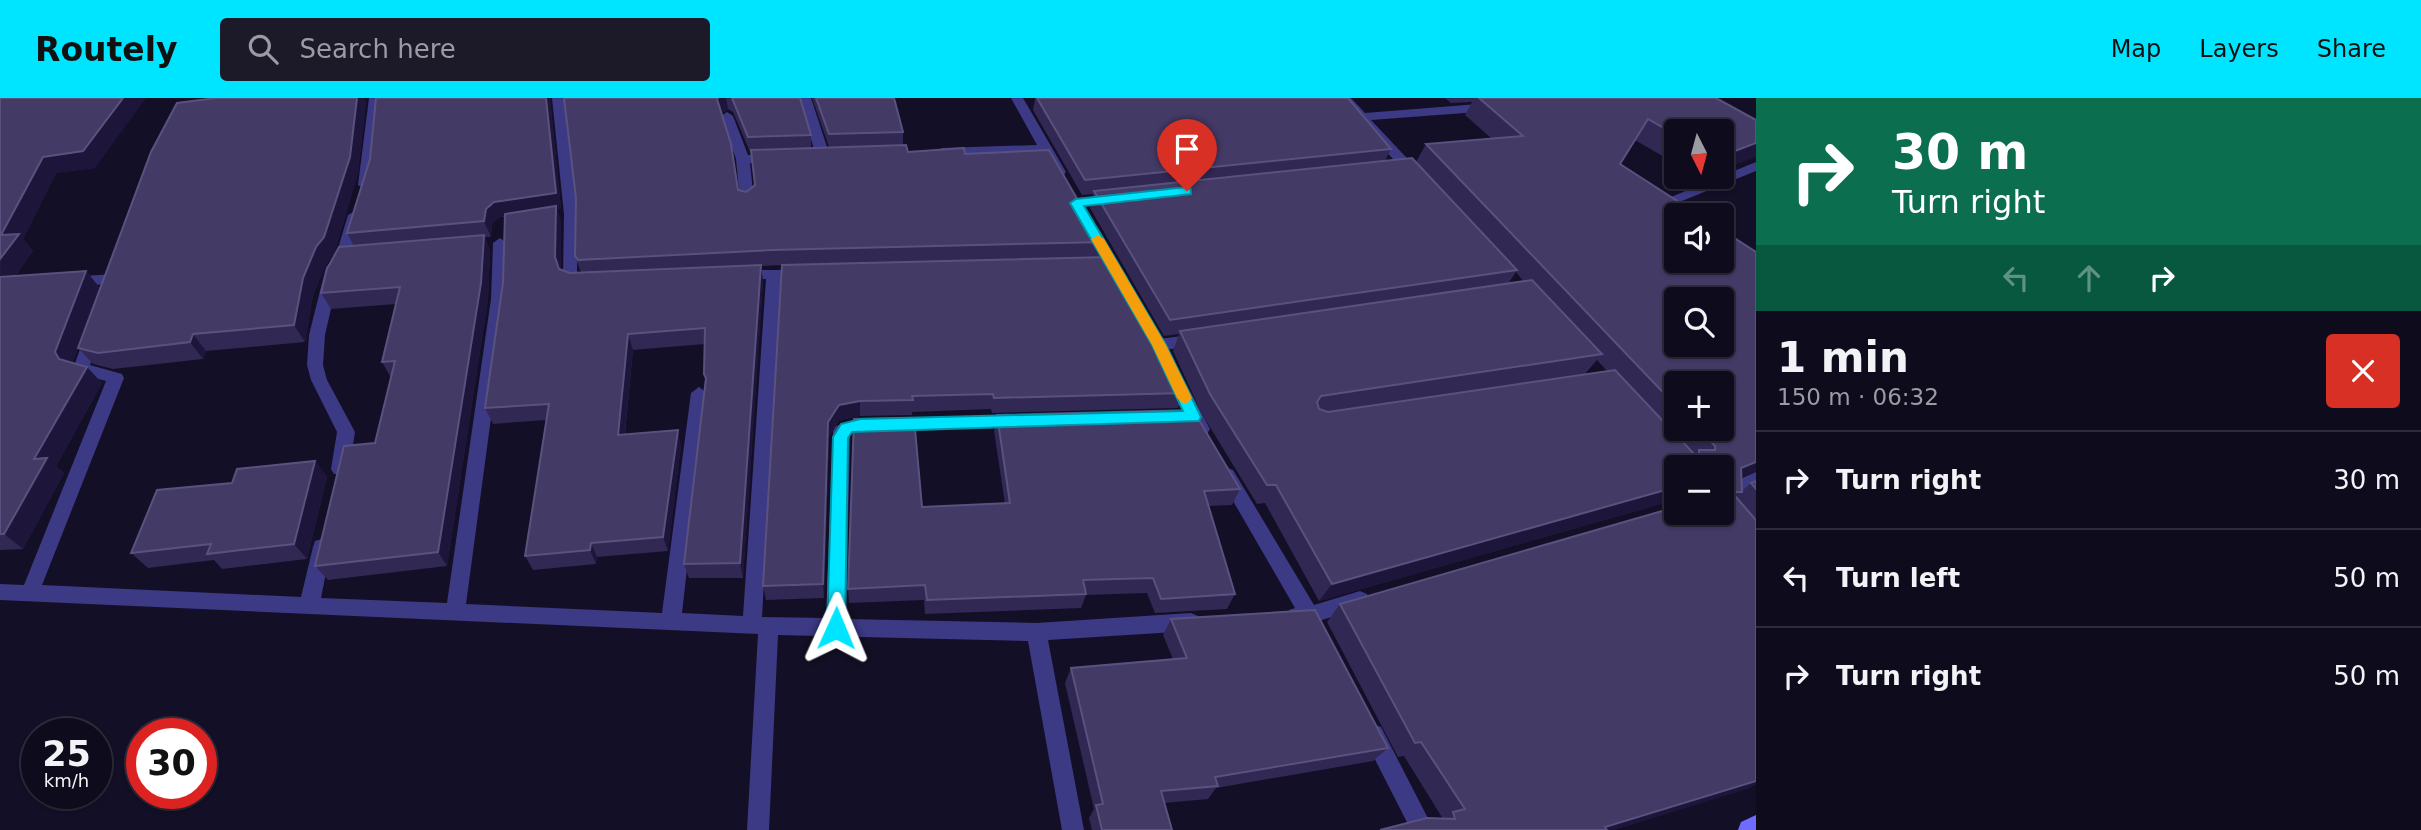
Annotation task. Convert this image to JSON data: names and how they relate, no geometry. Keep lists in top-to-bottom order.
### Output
{
  "north": "bottom",
  "page": {
    "header": "Routely",
    "search": "Search here",
    "nav": ["Map", "Layers", "Share"],
    "turn": ["30 m", "Turn right"],
    "map_buttons": ["+", "−"],
    "heading": ["1 min", "150 m · 06:32"],
    "list": [
      {
        "name": "Turn right",
        "value": "30 m"
      },
      {
        "name": "Turn left",
        "value": "50 m"
      },
      {
        "name": "Turn right",
        "value": "50 m"
      }
    ],
    "speed": "25 km/h",
    "limit": "30"
  }
}
